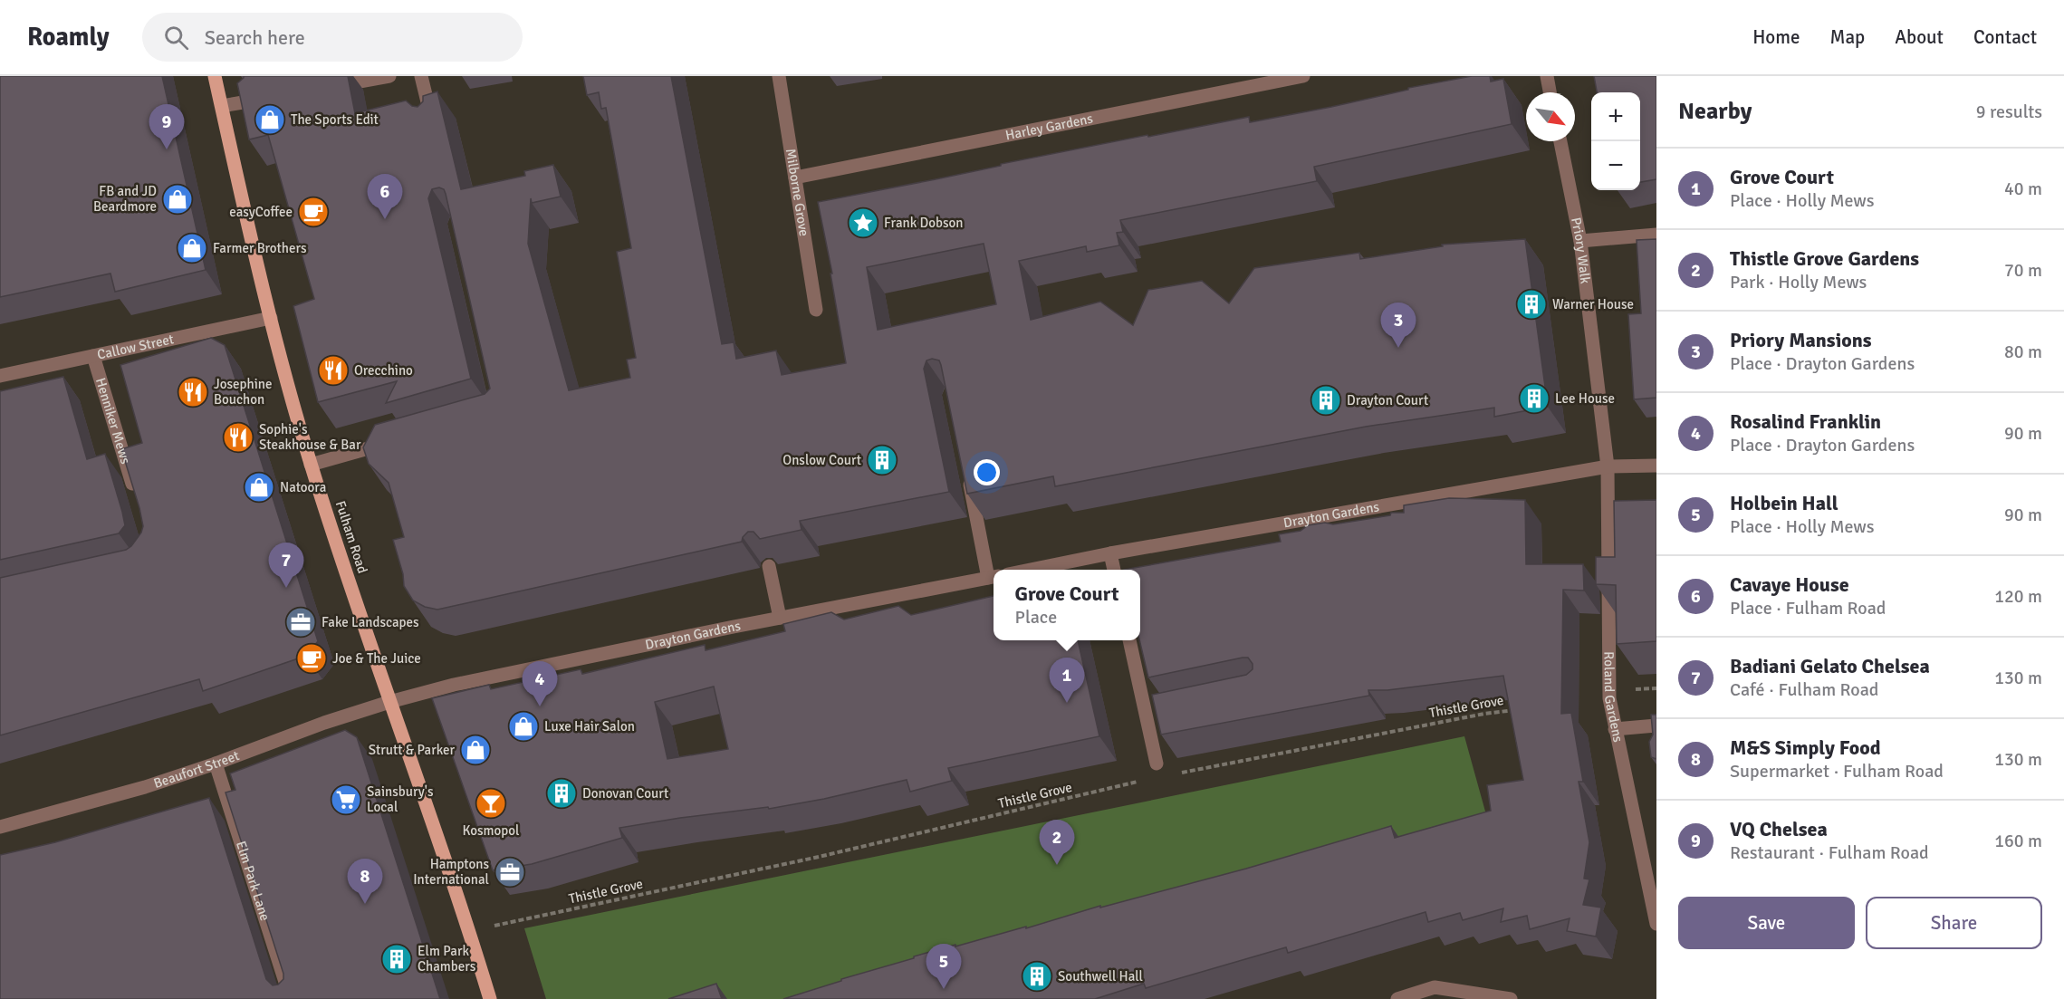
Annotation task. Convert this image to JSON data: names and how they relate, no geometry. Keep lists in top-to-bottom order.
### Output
{
  "streets": {
    "main road": ["Fulham Road"],
    "street": [
      "Harley Gardens",
      "Milborne Grove",
      "Priory Walk",
      "Callow Street",
      "Henniker Mews",
      "Drayton Gardens",
      "Roland Gardens",
      "Beaufort Street",
      "Elm Park Lane"
    ],
    "path": ["Thistle Grove"]
  },
  "crossings": [
    ["Harley Gardens", "Milborne Grove"],
    ["Priory Walk", "Drayton Gardens"],
    ["Priory Walk", "Roland Gardens"],
    ["Callow Street", "Henniker Mews"],
    ["Callow Street", "Fulham Road"],
    ["Drayton Gardens", "Fulham Road"],
    ["Drayton Gardens", "Roland Gardens"],
    ["Drayton Gardens", "Beaufort Street"],
    ["Fulham Road", "Thistle Grove"],
    ["Fulham Road", "Beaufort Street"],
    ["Beaufort Street", "Elm Park Lane"]
  ],
  "places": {
    "shop": [
      "The Sports Edit",
      "FB and JD Beardmore",
      "Farmer Brothers",
      "Natoora",
      "Luxe Hair Salon",
      "Strutt & Parker"
    ],
    "cafe": ["easyCoffee", "Joe & The Juice"],
    "place": ["Frank Dobson"],
    "building": [
      "Warner House",
      "Lee House",
      "Drayton Court",
      "Onslow Court",
      "Donovan Court",
      "Elm Park Chambers",
      "Southwell Hall"
    ],
    "restaurant": ["Orecchino", "Josephine Bouchon", "Sophie's Steakhouse & Bar"],
    "office": ["Fake Landscapes", "Hamptons International"],
    "supermarket": ["Sainsbury's Local"],
    "bar": ["Kosmopol"]
  },
  "north": "bottom right",
  "page": {
    "header": "Roamly",
    "search": "Search here",
    "nav": [
      "Home",
      "Map",
      "About",
      "Contact"
    ],
    "heading": ["Nearby", "9 results"],
    "map_buttons": ["+", "−"],
    "pins": [
      "9",
      "6",
      "3",
      "7",
      "1",
      "4",
      "2",
      "8",
      "5"
    ],
    "list": [
      {
        "mark": "1",
        "name": "Grove Court",
        "note": "Place · Holly Mews",
        "value": "40 m"
      },
      {
        "mark": "2",
        "name": "Thistle Grove Gardens",
        "note": "Park · Holly Mews",
        "value": "70 m"
      },
      {
        "mark": "3",
        "name": "Priory Mansions",
        "note": "Place · Drayton Gardens",
        "value": "80 m"
      },
      {
        "mark": "4",
        "name": "Rosalind Franklin",
        "note": "Place · Drayton Gardens",
        "value": "90 m"
      },
      {
        "mark": "5",
        "name": "Holbein Hall",
        "note": "Place · Holly Mews",
        "value": "90 m"
      },
      {
        "mark": "6",
        "name": "Cavaye House",
        "note": "Place · Fulham Road",
        "value": "120 m"
      },
      {
        "mark": "7",
        "name": "Badiani Gelato Chelsea",
        "note": "Café · Fulham Road",
        "value": "130 m"
      },
      {
        "mark": "8",
        "name": "M&S Simply Food",
        "note": "Supermarket · Fulham Road",
        "value": "130 m"
      },
      {
        "mark": "9",
        "name": "VQ Chelsea",
        "note": "Restaurant · Fulham Road",
        "value": "160 m"
      }
    ],
    "popup": ["Grove Court", "Place"],
    "buttons": ["Save", "Share"]
  }
}
